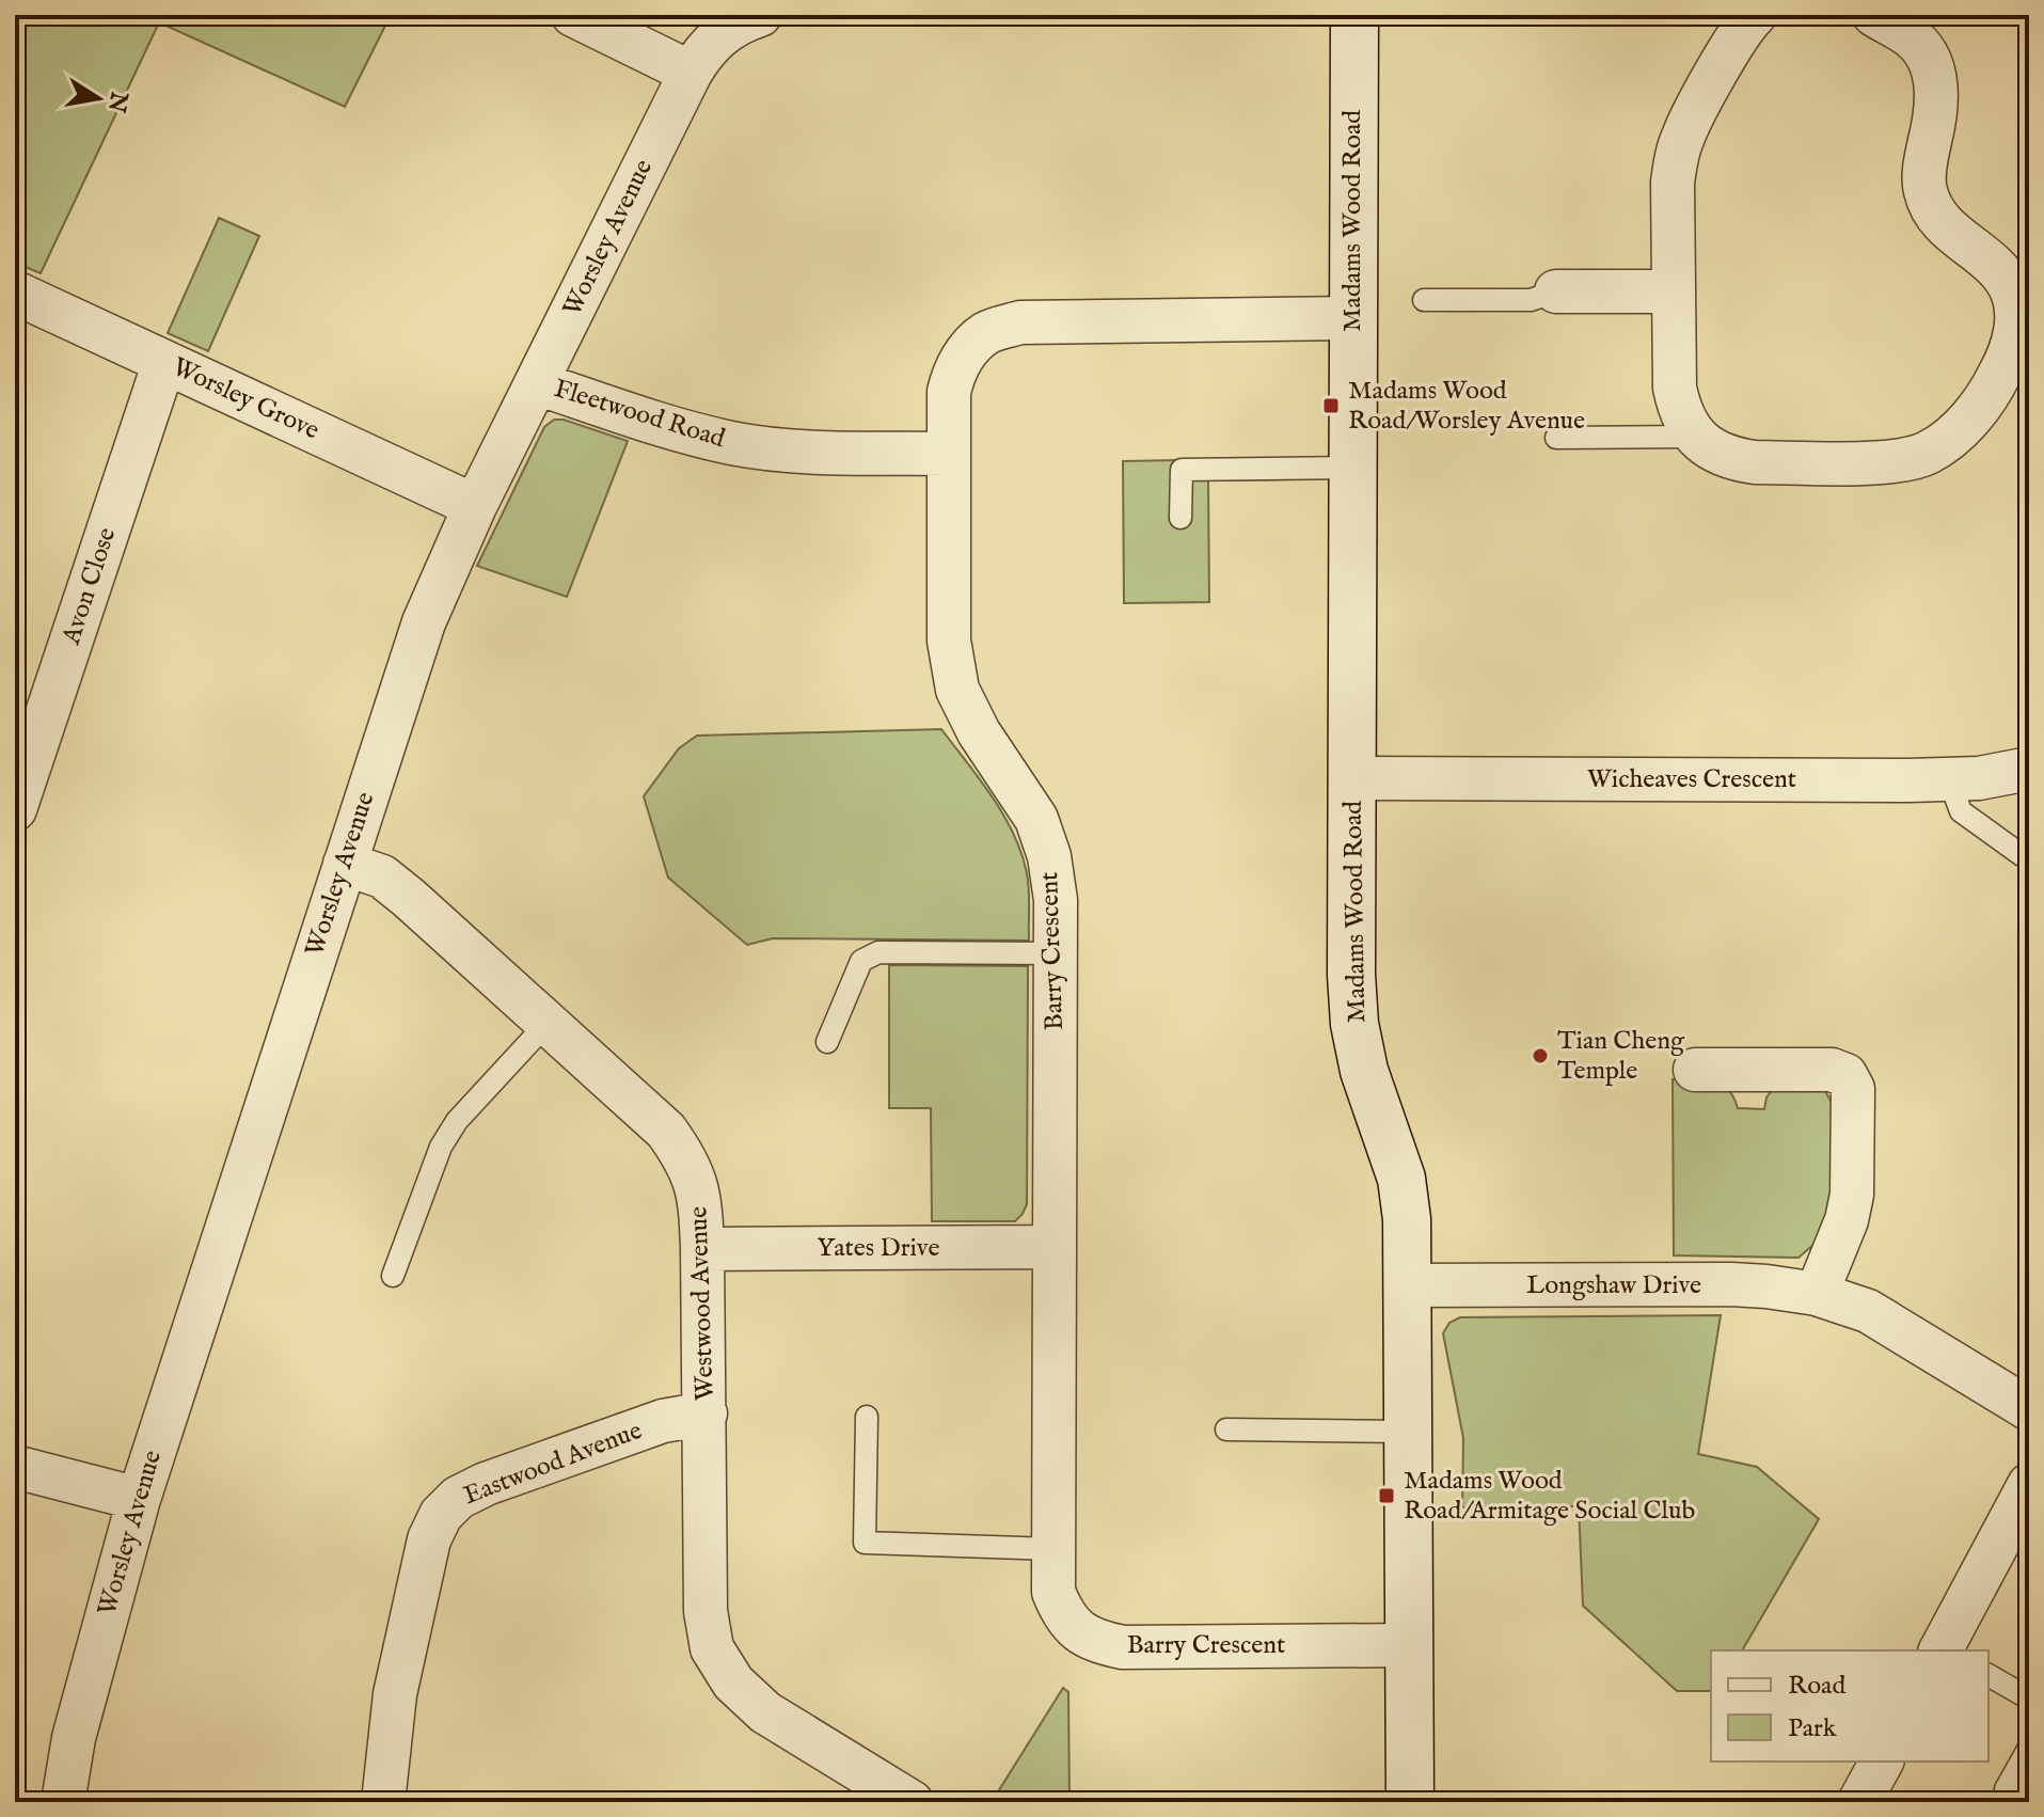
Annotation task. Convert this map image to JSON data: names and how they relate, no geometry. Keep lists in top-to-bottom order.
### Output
{
  "streets": {
    "street": [
      "Madams Wood Road",
      "Worsley Avenue",
      "Worsley Grove",
      "Fleetwood Road",
      "Avon Close",
      "Wicheaves Crescent",
      "Barry Crescent",
      "Yates Drive",
      "Longshaw Drive",
      "Westwood Avenue",
      "Eastwood Avenue"
    ]
  },
  "crossings": [
    ["Madams Wood Road", "Wicheaves Crescent"],
    ["Madams Wood Road", "Barry Crescent"],
    ["Madams Wood Road", "Longshaw Drive"],
    ["Worsley Avenue", "Worsley Grove"],
    ["Worsley Avenue", "Fleetwood Road"],
    ["Worsley Avenue", "Westwood Avenue"],
    ["Worsley Grove", "Avon Close"],
    ["Fleetwood Road", "Barry Crescent"],
    ["Barry Crescent", "Yates Drive"],
    ["Yates Drive", "Westwood Avenue"],
    ["Westwood Avenue", "Eastwood Avenue"]
  ],
  "places": {
    "transit": ["Madams Wood Road/Worsley Avenue", "Madams Wood Road/Armitage Social Club"],
    "other": ["Tian Cheng Temple"]
  },
  "legend": ["Road", "Park"],
  "north": "right"
}
